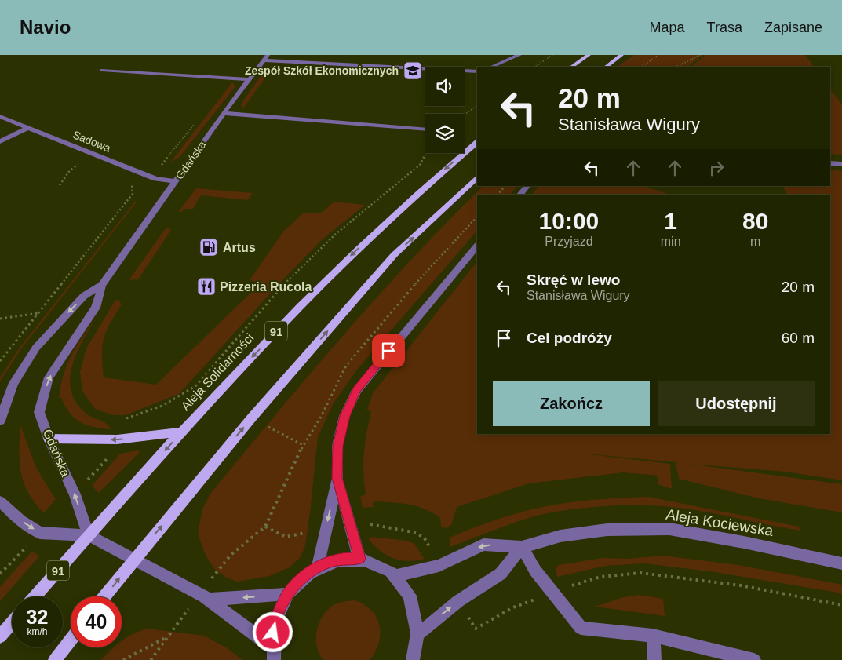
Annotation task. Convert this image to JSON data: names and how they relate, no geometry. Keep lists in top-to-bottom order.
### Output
{
  "streets": {
    "main road": ["91", "Aleja Solidarności"],
    "street": ["Sadowa", "Gdańska", "Aleja Kociewska"]
  },
  "crossings": [
    ["Sadowa", "Gdańska"],
    ["Gdańska", "Aleja Solidarności"]
  ],
  "places": {
    "school or university": ["Zespół Szkół Ekonomicznych"],
    "fuel station": ["Artus"],
    "restaurant": ["Pizzeria Rucola"]
  },
  "page": {
    "header": "Navio",
    "nav": ["Mapa", "Trasa", "Zapisane"],
    "turn": ["20 m", "Stanisława Wigury"],
    "eta": [
      "10:00",
      "Przyjazd",
      "1",
      "min",
      "80",
      "m"
    ],
    "list": [
      {
        "name": "Skręć w lewo",
        "note": "Stanisława Wigury",
        "value": "20 m"
      },
      {
        "name": "Cel podróży",
        "value": "60 m"
      }
    ],
    "buttons": ["Zakończ", "Udostępnij"],
    "speed": "32 km/h",
    "limit": "40"
  }
}
